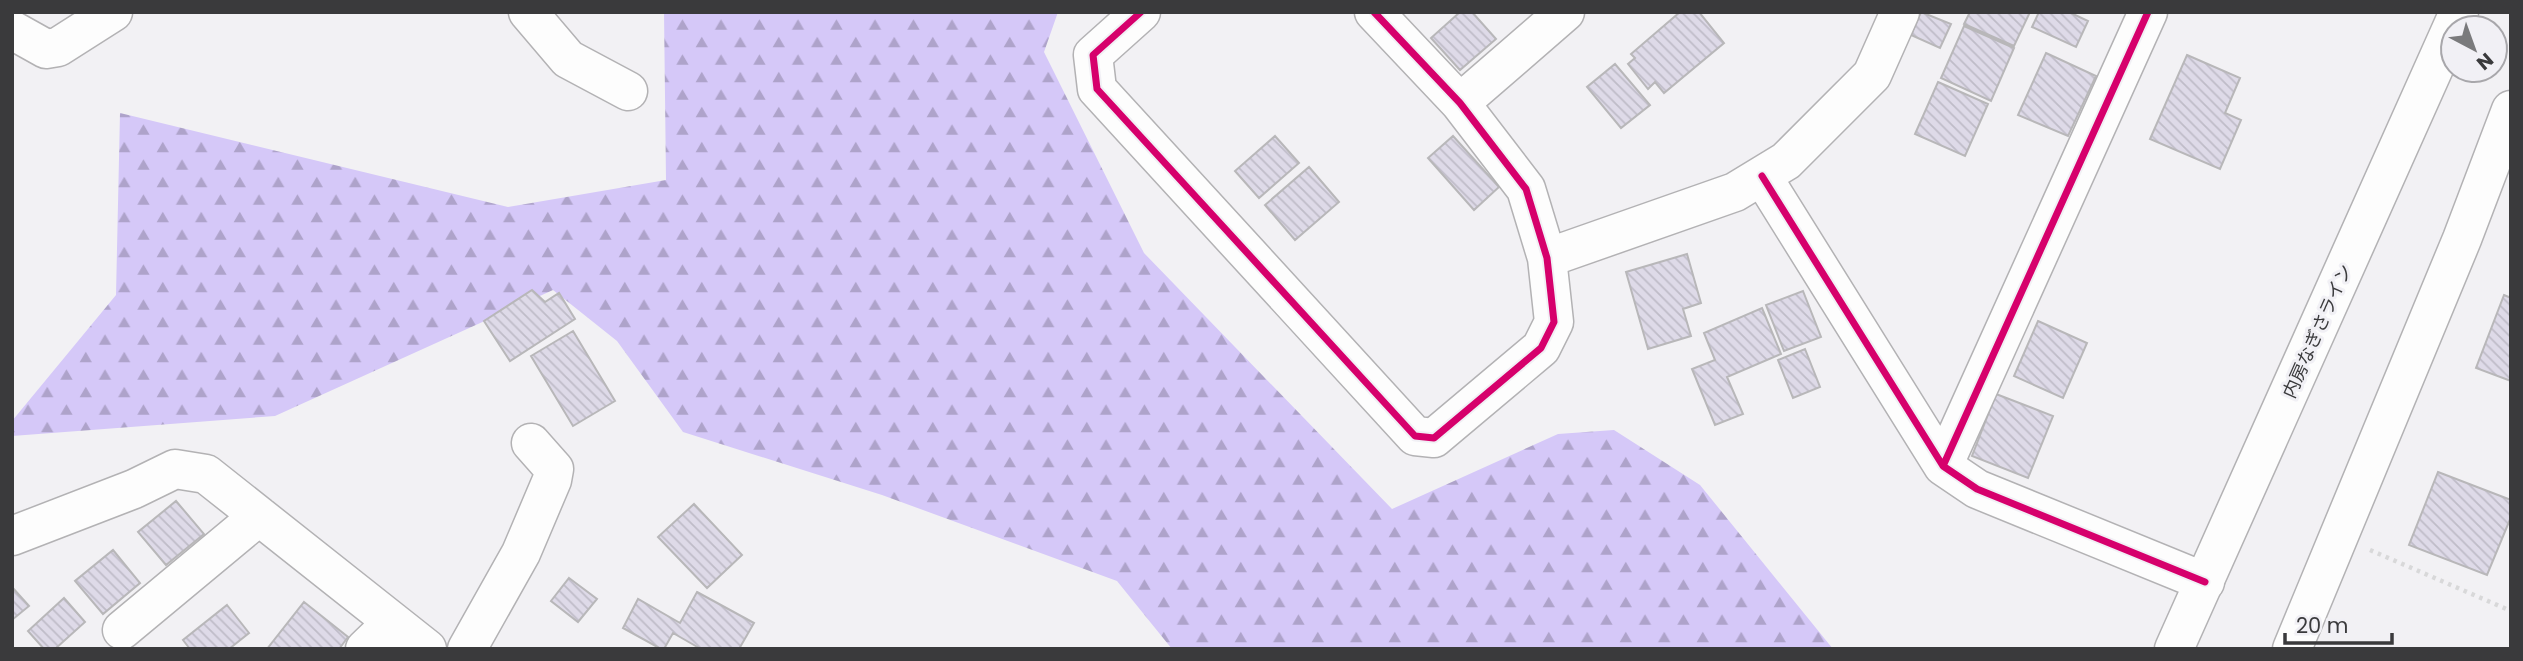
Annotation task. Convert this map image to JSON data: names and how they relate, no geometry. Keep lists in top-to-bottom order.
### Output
{
  "streets": {
    "main road": ["内房なぎさライン"]
  },
  "scale_bar": "20 m",
  "north": "bottom right"
}
